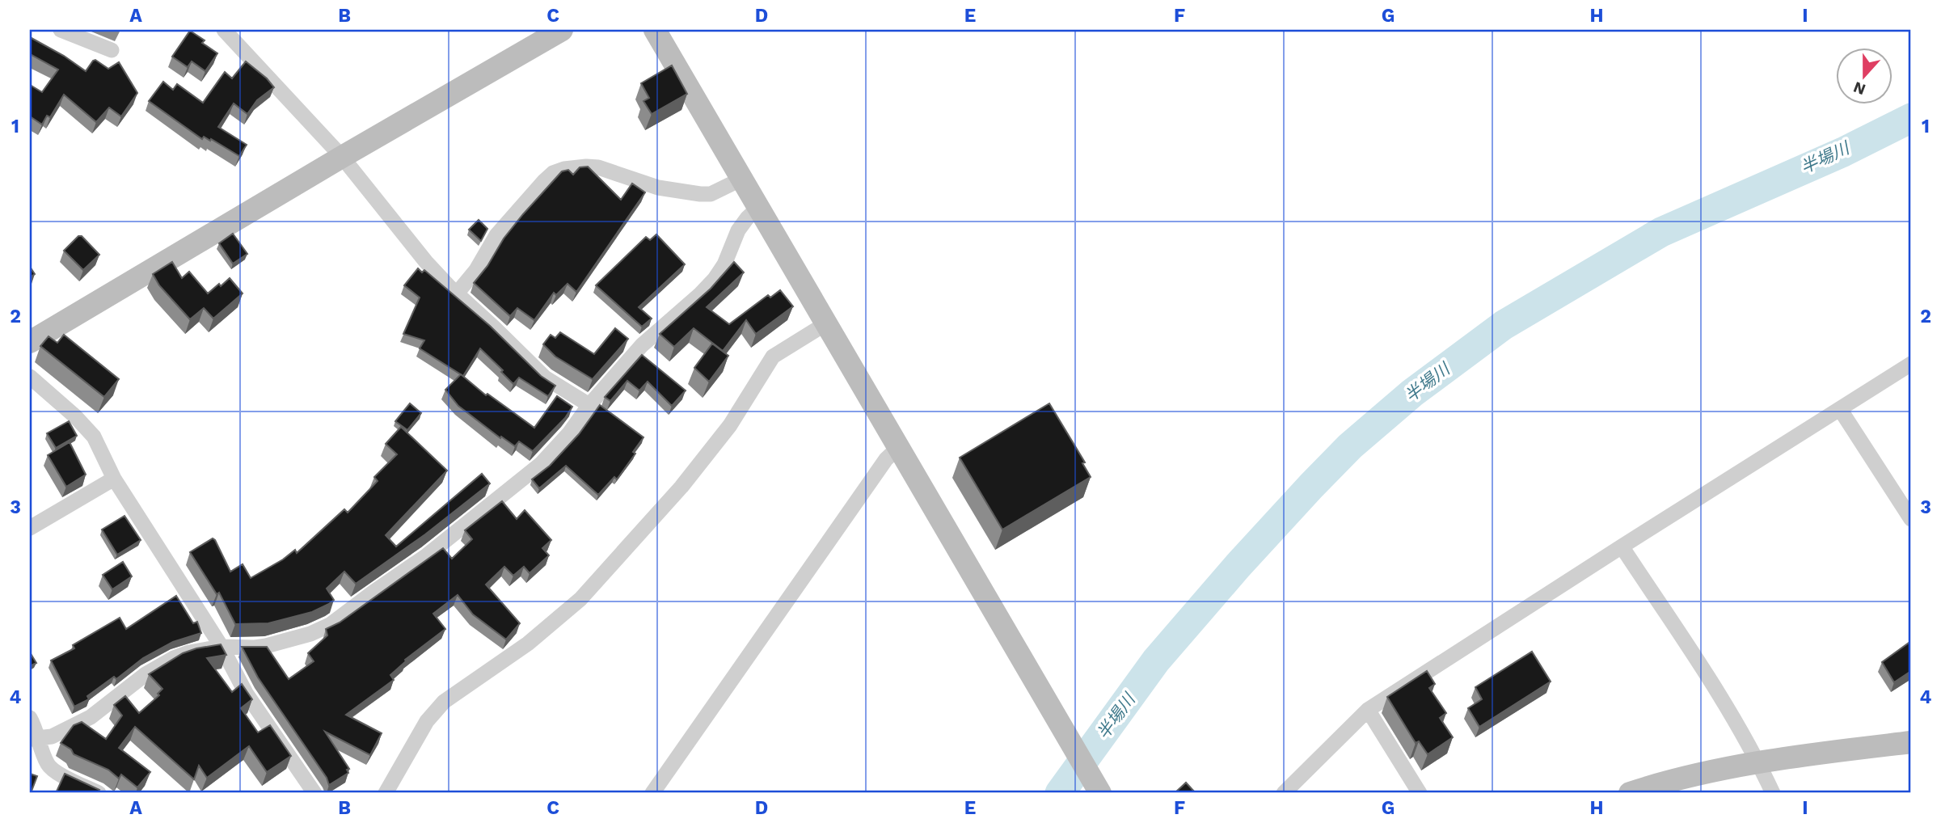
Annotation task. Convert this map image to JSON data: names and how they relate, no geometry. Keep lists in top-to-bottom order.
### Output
{
  "water": ["半場川"],
  "north": "bottom",
  "grid": {
    "columns": [
      "A",
      "B",
      "C",
      "D",
      "E",
      "F",
      "G",
      "H",
      "I"
    ],
    "rows": [
      "1",
      "2",
      "3",
      "4"
    ]
  }
}
